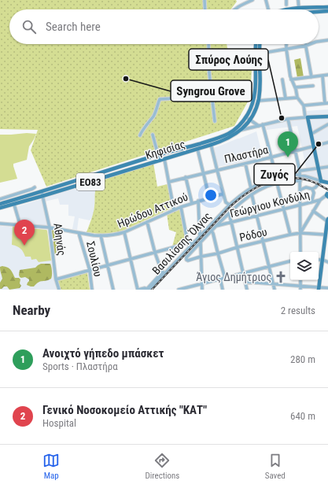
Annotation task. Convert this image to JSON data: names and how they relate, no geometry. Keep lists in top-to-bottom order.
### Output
{
  "streets": {
    "main road": ["Κηφισίας", "ΕΟ83", "Βασιλίσσης Όλγας"],
    "street": [
      "Πλαστήρα",
      "Γεώργιου Κονδύλη",
      "Ηρώδου Αττικού",
      "Ρόδου",
      "Αθηνάς",
      "Σουλίου"
    ]
  },
  "crossings": [
    ["Κηφισίας", "Αθηνάς"],
    ["Ηρώδου Αττικού", "Αθηνάς"],
    ["Ηρώδου Αττικού", "Σουλίου"]
  ],
  "places": {
    "other": ["Syngrou Grove", "Σπύρος Λούης", "Ζυγός"],
    "church": ["Άγιος Δημήτριος"]
  },
  "page": {
    "search": "Search here",
    "pins": ["1", "2"],
    "heading": ["Nearby", "2 results"],
    "list": [
      {
        "mark": "1",
        "name": "Ανοιχτό γήπεδο μπάσκετ",
        "note": "Sports · Πλαστήρα",
        "value": "280 m"
      },
      {
        "mark": "2",
        "name": "Γενικό Νοσοκομείο Αττικής \"ΚΑΤ\"",
        "note": "Hospital",
        "value": "640 m"
      }
    ],
    "nav": ["Map", "Directions", "Saved"]
  }
}
